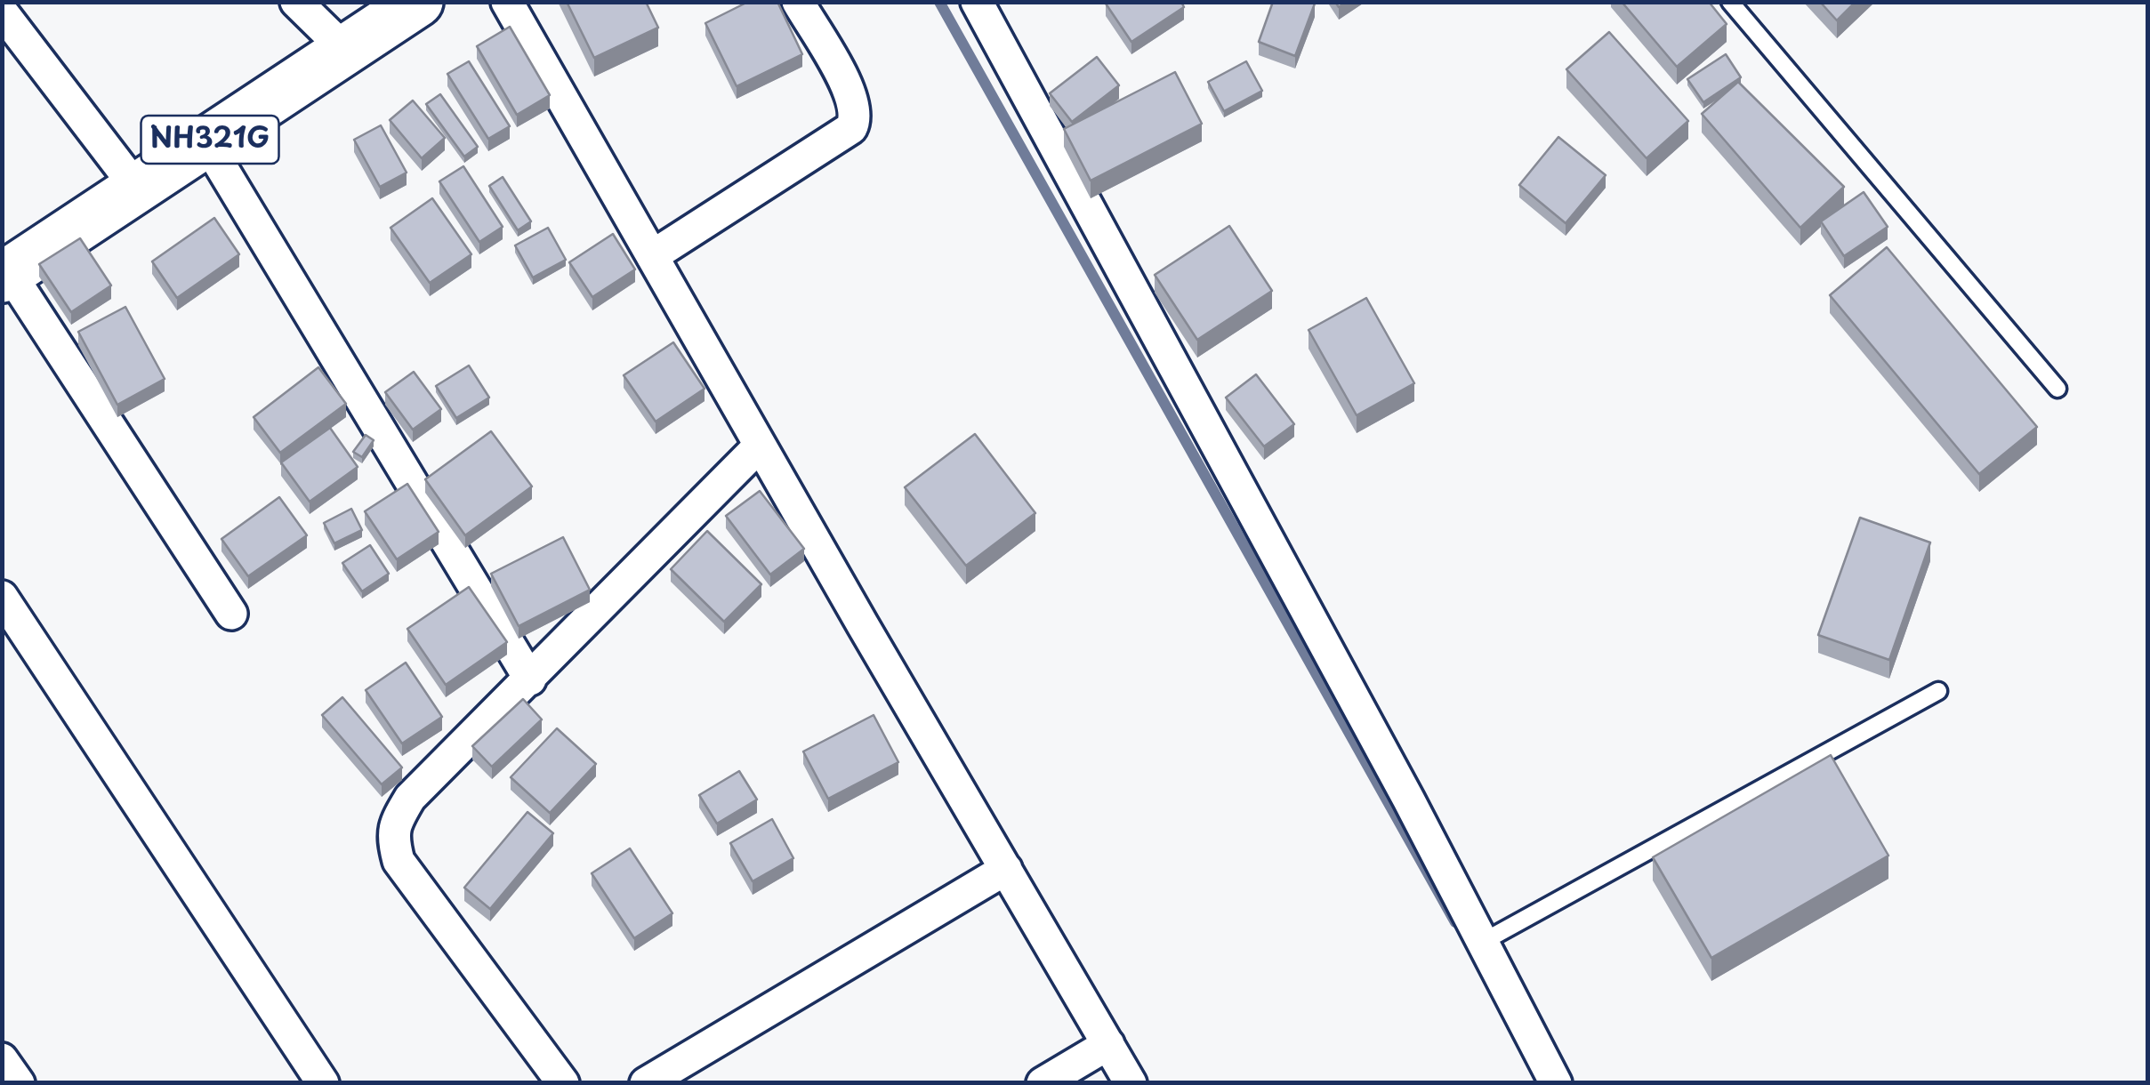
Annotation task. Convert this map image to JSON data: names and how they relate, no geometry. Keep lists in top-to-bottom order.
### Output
{
  "streets": {
    "highway": ["NH321G"]
  }
}
